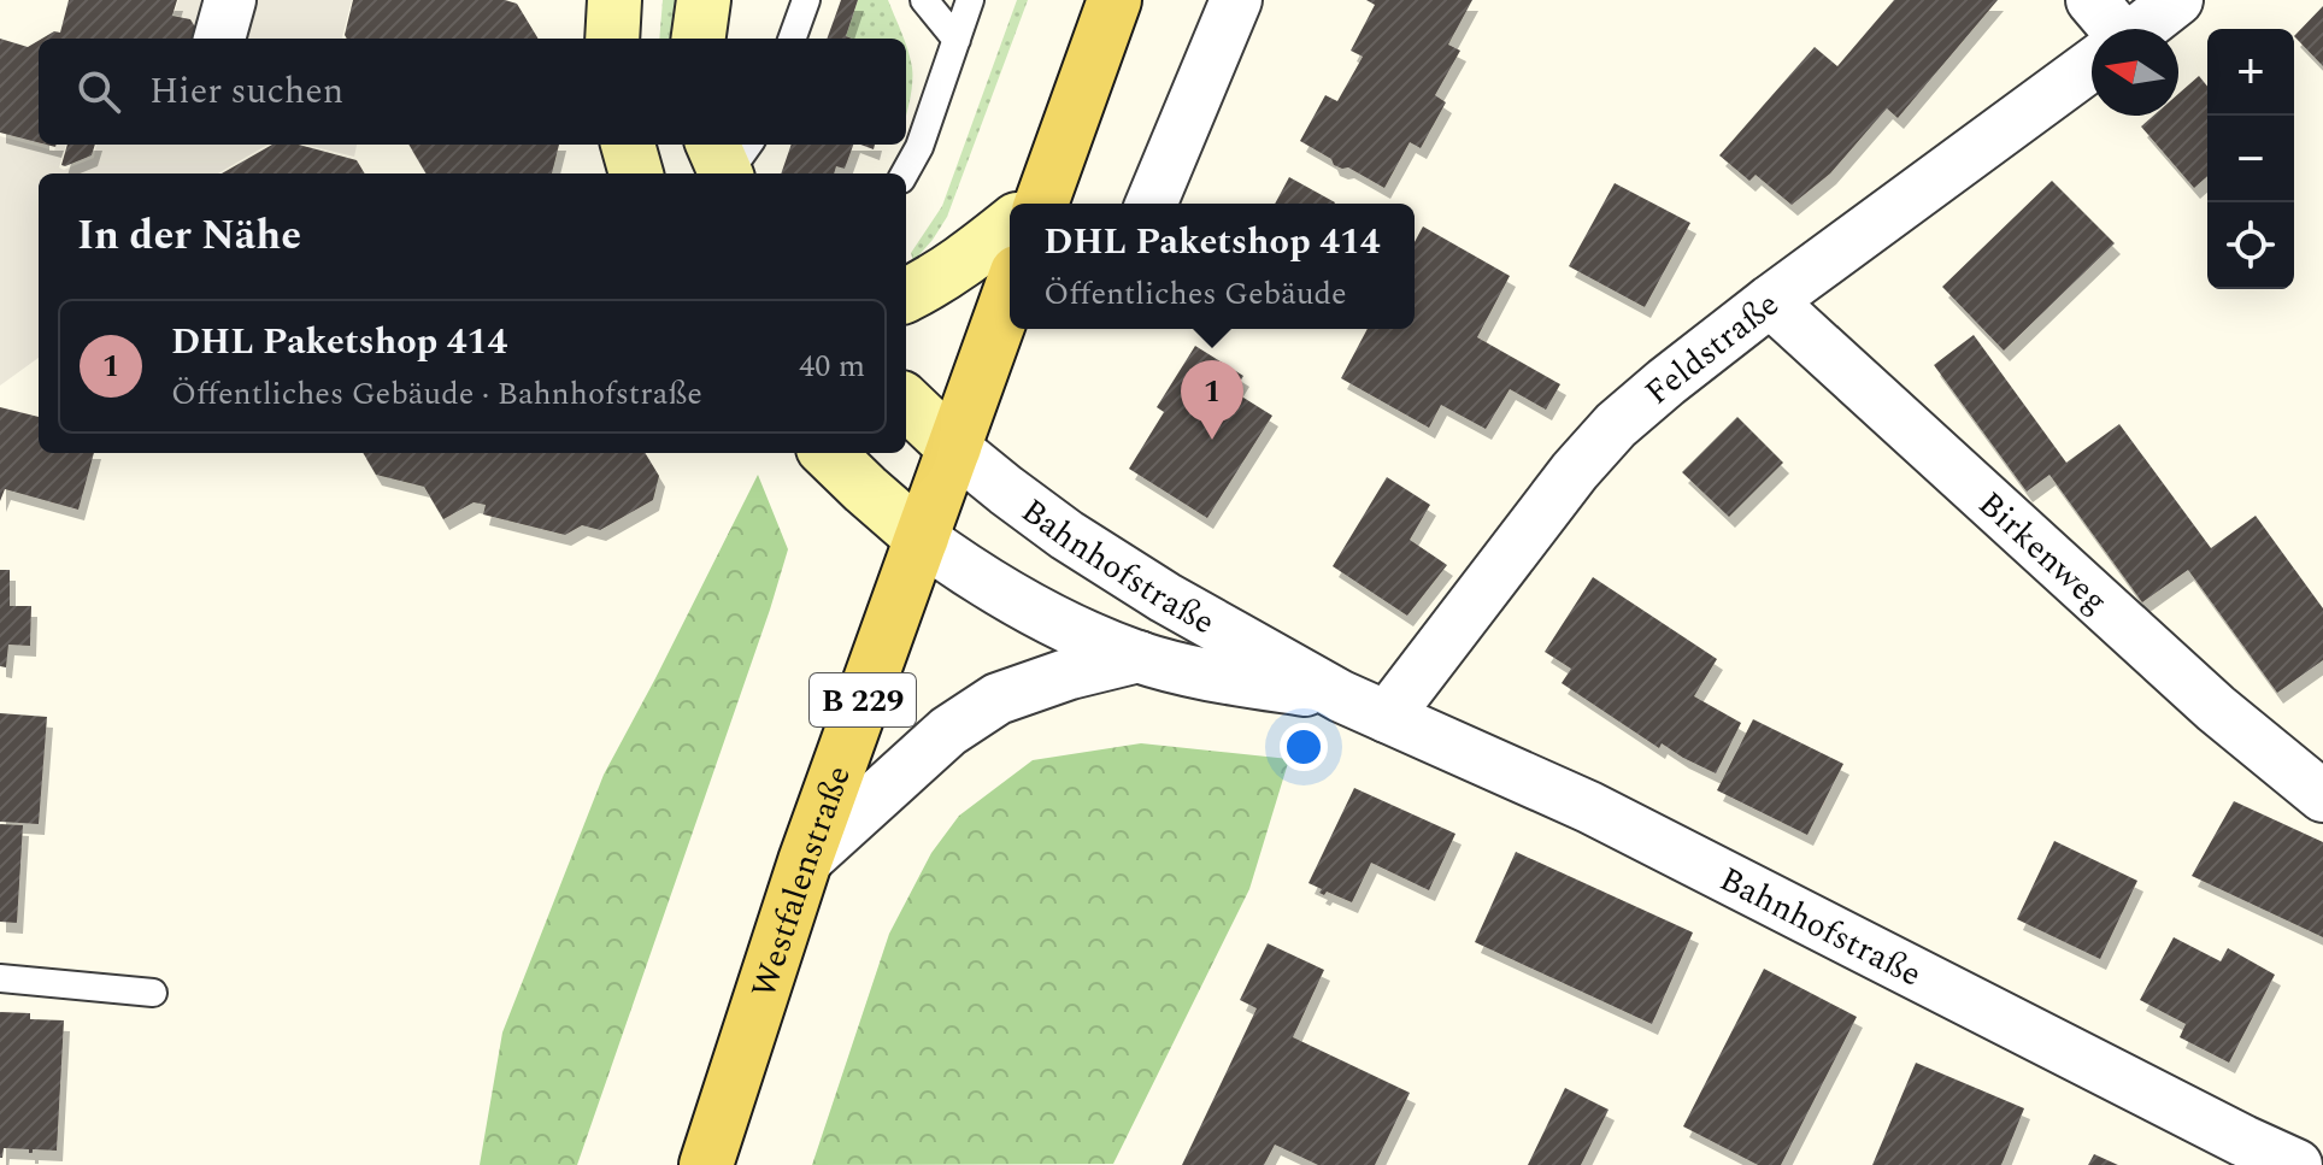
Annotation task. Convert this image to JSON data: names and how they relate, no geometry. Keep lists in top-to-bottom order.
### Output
{
  "streets": {
    "main road": ["B 229", "Westfalenstraße"],
    "street": ["Feldstraße", "Birkenweg", "Bahnhofstraße"]
  },
  "crossings": [
    ["Feldstraße", "Birkenweg"],
    ["Feldstraße", "Bahnhofstraße"],
    ["Bahnhofstraße", "Westfalenstraße"]
  ],
  "north": "left",
  "page": {
    "map_buttons": ["+", "−"],
    "search": "Hier suchen",
    "heading": "In der Nähe",
    "popup": ["DHL Paketshop 414", "Öffentliches Gebäude"],
    "list": [
      {
        "mark": "1",
        "name": "DHL Paketshop 414",
        "note": "Öffentliches Gebäude · Bahnhofstraße",
        "value": "40 m"
      }
    ],
    "pins": "1"
  }
}
